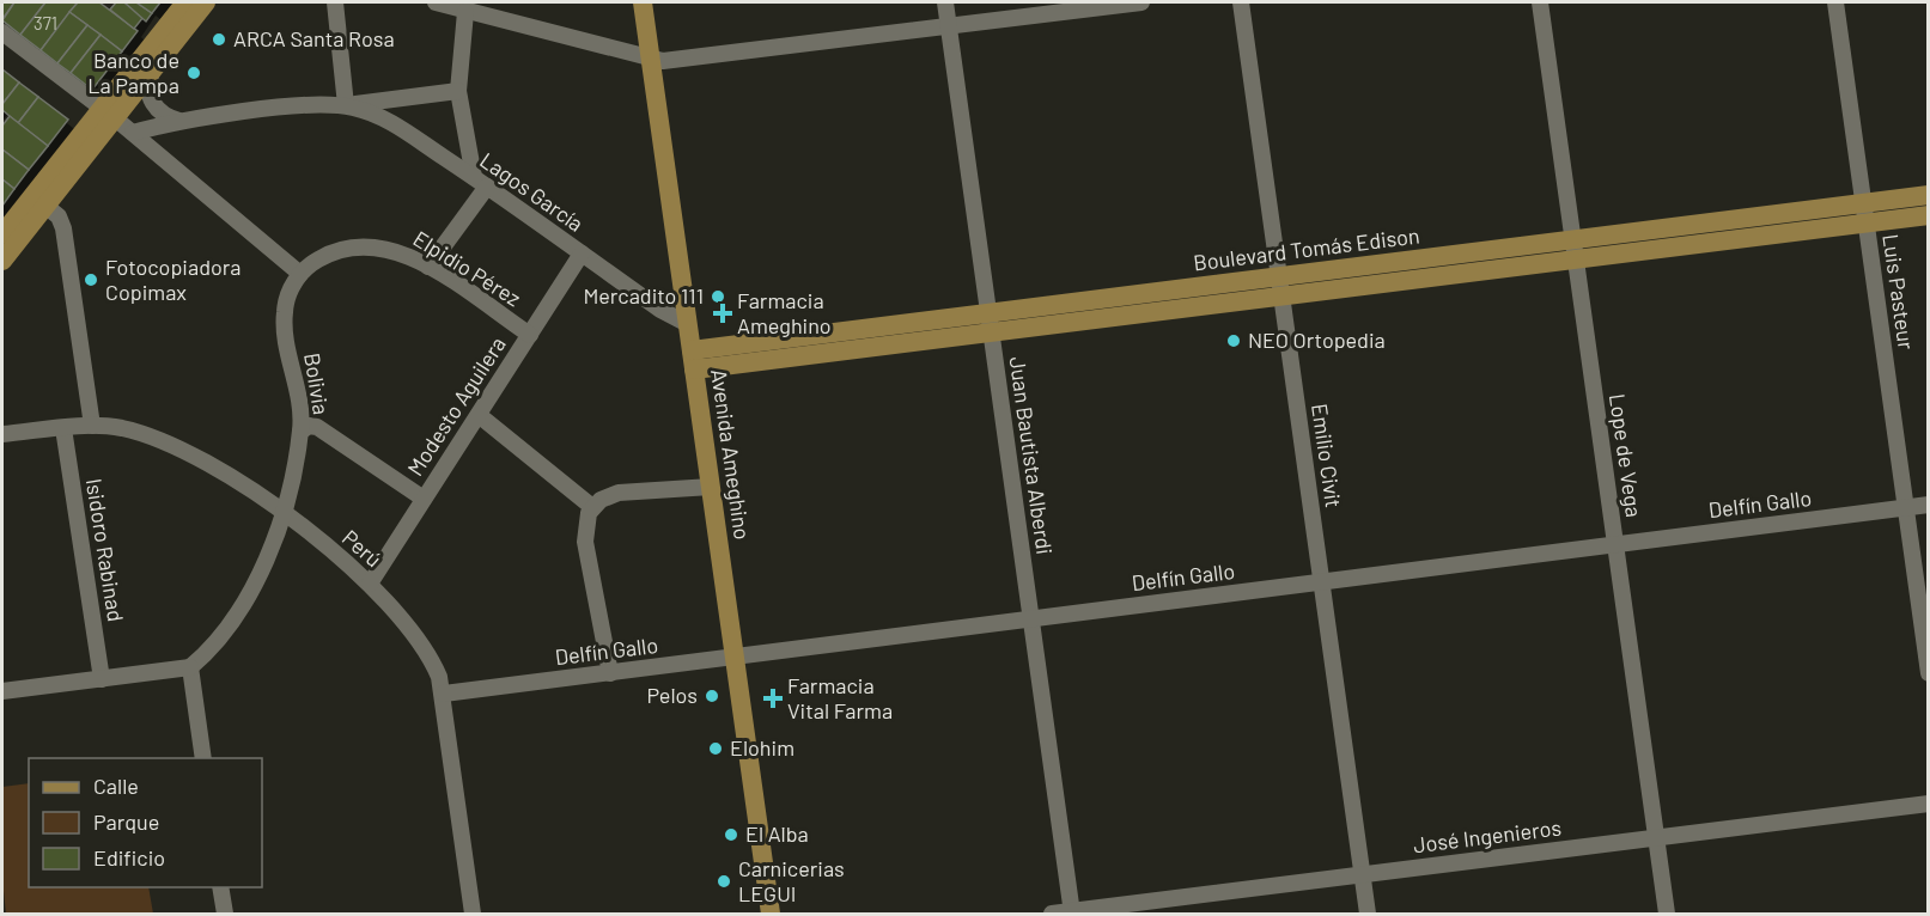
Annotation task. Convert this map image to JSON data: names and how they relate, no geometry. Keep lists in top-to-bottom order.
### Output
{
  "streets": {
    "main road": ["Boulevard Tomás Edison", "Avenida Ameghino"],
    "street": [
      "Lagos García",
      "Elpidio Pérez",
      "Luis Pasteur",
      "Bolivia",
      "Modesto Aguilera",
      "Juan Bautista Alberdi",
      "Emilio Civit",
      "Lope de Vega",
      "Delfín Gallo",
      "Perú",
      "Isidoro Rabinad",
      "José Ingenieros"
    ]
  },
  "crossings": [
    ["Lagos García", "Modesto Aguilera"],
    ["Lagos García", "Avenida Ameghino"],
    ["Boulevard Tomás Edison", "Luis Pasteur"],
    ["Boulevard Tomás Edison", "Avenida Ameghino"],
    ["Boulevard Tomás Edison", "Juan Bautista Alberdi"],
    ["Boulevard Tomás Edison", "Emilio Civit"],
    ["Boulevard Tomás Edison", "Lope de Vega"],
    ["Elpidio Pérez", "Bolivia"],
    ["Elpidio Pérez", "Modesto Aguilera"],
    ["Luis Pasteur", "Delfín Gallo"],
    ["Bolivia", "Perú"],
    ["Modesto Aguilera", "Perú"],
    ["Avenida Ameghino", "Delfín Gallo"],
    ["Juan Bautista Alberdi", "Delfín Gallo"],
    ["Juan Bautista Alberdi", "José Ingenieros"],
    ["Emilio Civit", "Delfín Gallo"],
    ["Emilio Civit", "José Ingenieros"],
    ["Lope de Vega", "Delfín Gallo"],
    ["Lope de Vega", "José Ingenieros"],
    ["Delfín Gallo", "Perú"],
    ["Perú", "Isidoro Rabinad"]
  ],
  "places": {
    "other": [
      "ARCA Santa Rosa",
      "Banco de La Pampa",
      "Fotocopiadora Copimax",
      "Mercadito 111",
      "NEO Ortopedia",
      "Pelos",
      "Elohim",
      "El Alba",
      "Carnicerias LEGUI"
    ],
    "health": ["Farmacia Ameghino", "Farmacia Vital Farma"]
  },
  "house_numbers": ["371"],
  "legend": ["Calle", "Parque", "Edificio"]
}
